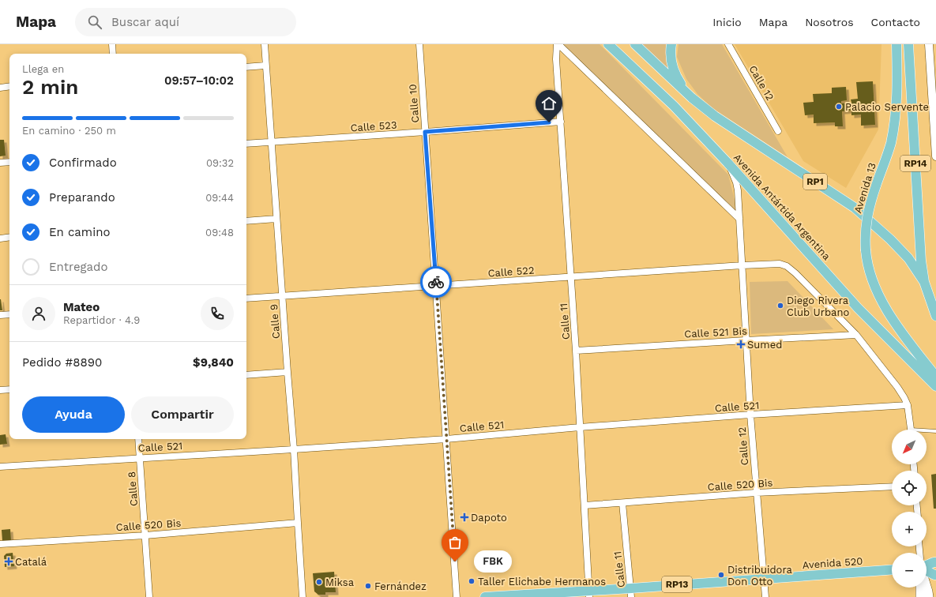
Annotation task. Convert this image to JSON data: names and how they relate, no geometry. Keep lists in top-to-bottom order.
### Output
{
  "streets": {
    "main road": [
      "RP14",
      "RP1",
      "Avenida 13",
      "Avenida Antártida Argentina",
      "Avenida 520",
      "RP13"
    ],
    "street": [
      "Calle 12",
      "Calle 10",
      "Calle 523",
      "Calle 522",
      "Calle 9",
      "Calle 11",
      "Calle 521 Bis",
      "Calle 521",
      "Calle 520 Bis",
      "Calle 8"
    ]
  },
  "crossings": [
    ["Calle 12", "Avenida Antártida Argentina"],
    ["Calle 12", "Calle 522"],
    ["Calle 12", "Calle 521 Bis"],
    ["Calle 12", "Calle 521"],
    ["Calle 12", "Calle 520 Bis"],
    ["Calle 12", "Avenida 520"],
    ["Calle 10", "Calle 523"],
    ["Calle 10", "Calle 522"],
    ["Calle 10", "Calle 521"],
    ["Calle 523", "Calle 9"],
    ["Calle 523", "Calle 11"],
    ["RP14", "RP1"],
    ["RP14", "Avenida Antártida Argentina"],
    ["RP1", "Avenida Antártida Argentina"],
    ["Calle 522", "Calle 9"],
    ["Calle 522", "Calle 11"],
    ["Calle 522", "Calle 521 Bis"],
    ["Calle 9", "Calle 521"],
    ["Calle 9", "Calle 520 Bis"],
    ["Calle 11", "Calle 521 Bis"],
    ["Calle 11", "Calle 521"],
    ["Calle 11", "Calle 520 Bis"],
    ["Calle 11", "Avenida 520"],
    ["Calle 521", "Calle 8"],
    ["Calle 520 Bis", "Calle 8"]
  ],
  "places": {
    "other": [
      "Palacio Servente",
      "Diego Rivera Club Urbano",
      "FBK",
      "Distribuidora Don Otto",
      "Taller Elichabe Hermanos",
      "Miksa",
      "Fernández"
    ],
    "health": ["Sumed", "Dapoto", "Catalá"]
  },
  "north": "bottom left",
  "page": {
    "header": "Mapa",
    "search": "Buscar aquí",
    "nav": [
      "Inicio",
      "Mapa",
      "Nosotros",
      "Contacto"
    ],
    "heading": ["2 min", "Llega en", "09:57–10:02"],
    "panel": [
      "Mateo",
      "Repartidor · 4.9",
      "Pedido #8890",
      "$9,840"
    ],
    "bar": "En camino · 250 m",
    "list": [
      ["Confirmado", "09:32"],
      ["Preparando", "09:44"],
      ["En camino", "09:48"],
      "Entregado"
    ],
    "buttons": ["Ayuda", "Compartir"],
    "map_buttons": ["+", "−"],
    "bubble": "FBK"
  }
}
